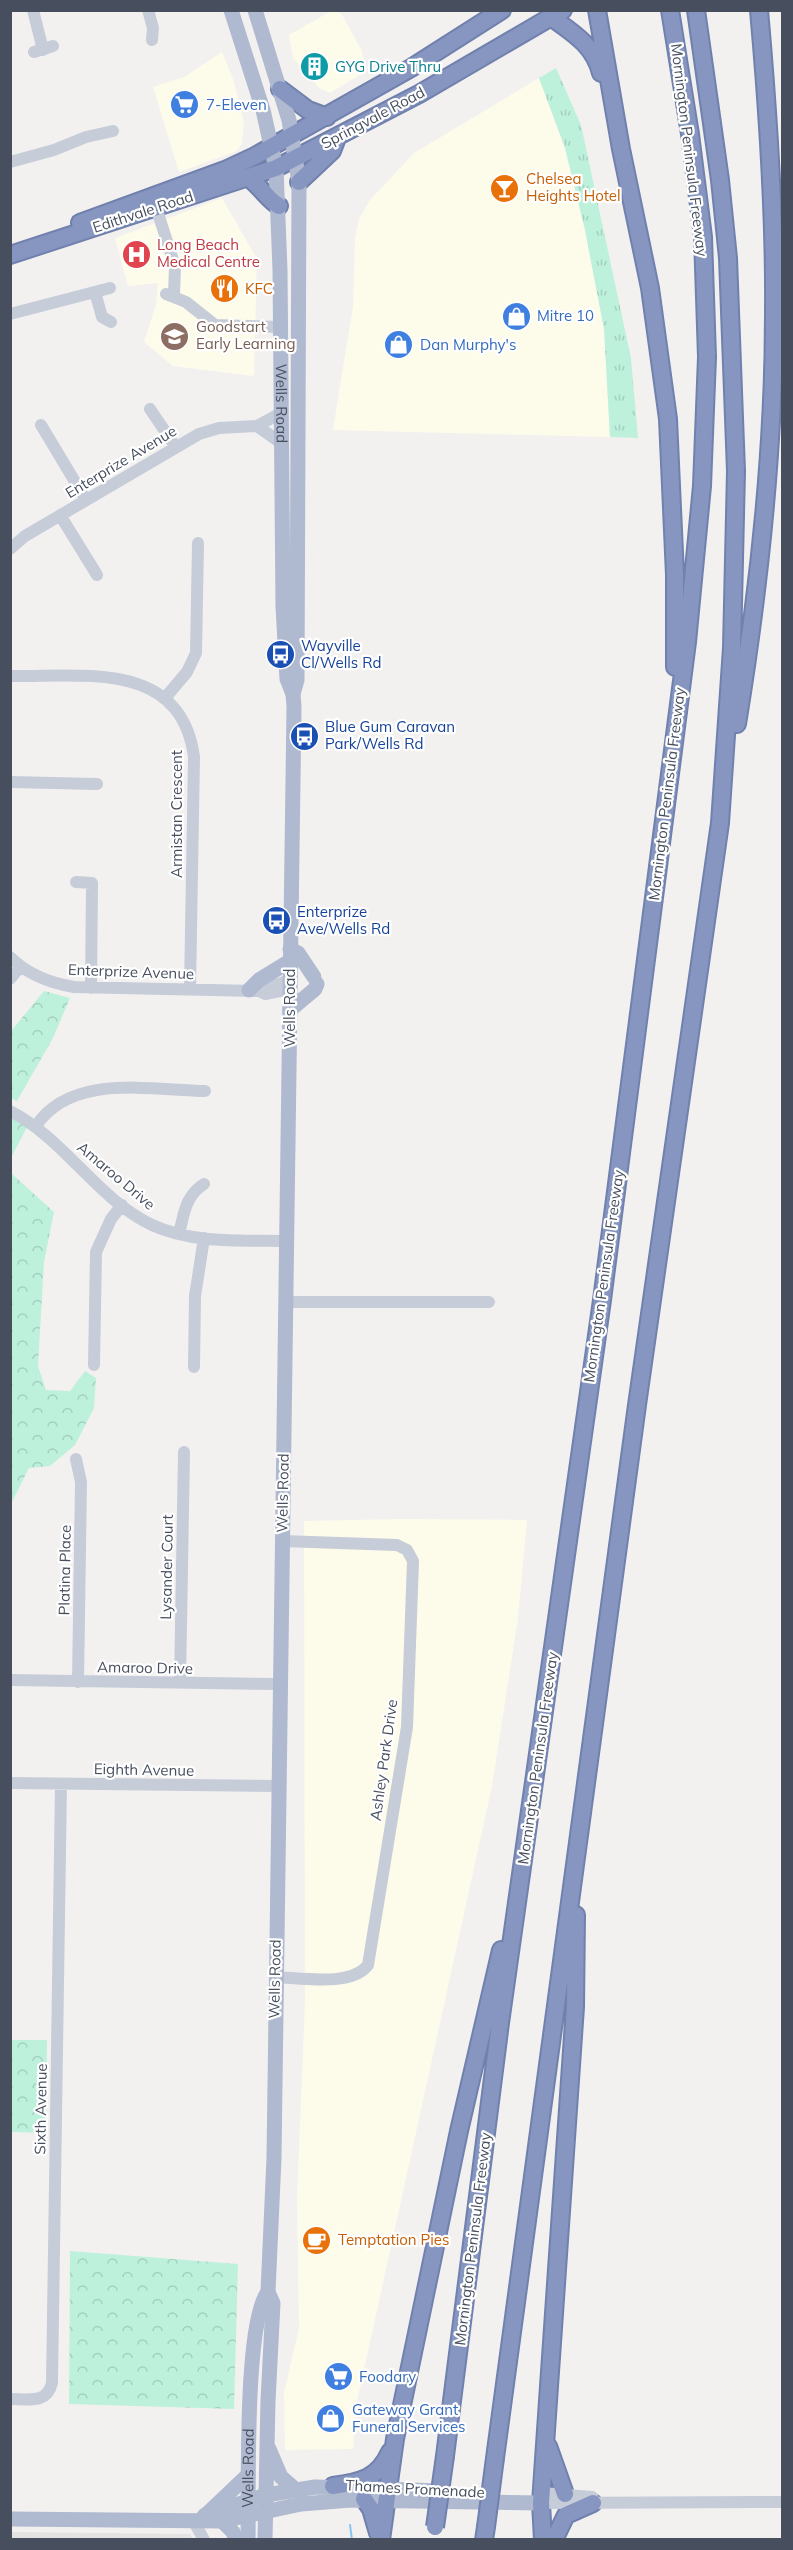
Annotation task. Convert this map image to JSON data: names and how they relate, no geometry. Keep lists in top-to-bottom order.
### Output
{
  "streets": {
    "highway": ["Springvale Road", "Mornington Peninsula Freeway", "Edithvale Road"],
    "main road": ["Wells Road", "Thames Promenade"],
    "street": [
      "Enterprize Avenue",
      "Armistan Crescent",
      "Amaroo Drive",
      "Lysander Court",
      "Platina Place",
      "Ashley Park Drive",
      "Eighth Avenue",
      "Sixth Avenue"
    ]
  },
  "crossings": [
    ["Springvale Road", "Edithvale Road"],
    ["Springvale Road", "Wells Road"],
    ["Edithvale Road", "Wells Road"],
    ["Wells Road", "Enterprize Avenue"],
    ["Wells Road", "Amaroo Drive"],
    ["Wells Road", "Ashley Park Drive"],
    ["Wells Road", "Eighth Avenue"],
    ["Wells Road", "Thames Promenade"],
    ["Enterprize Avenue", "Armistan Crescent"],
    ["Amaroo Drive", "Lysander Court"],
    ["Amaroo Drive", "Platina Place"],
    ["Eighth Avenue", "Sixth Avenue"]
  ],
  "places": {
    "building": ["GYG Drive Thru"],
    "supermarket": ["7-Eleven", "Foodary"],
    "bar": ["Chelsea Heights Hotel"],
    "hospital": ["Long Beach Medical Centre"],
    "restaurant": ["KFC"],
    "shop": ["Mitre 10", "Dan Murphy's", "Gateway Grant Funeral Services"],
    "school or university": ["Goodstart Early Learning"],
    "bus stop": ["Wayville Cl/Wells Rd", "Blue Gum Caravan Park/Wells Rd", "Enterprize Ave/Wells Rd"],
    "cafe": ["Temptation Pies"]
  }
}
